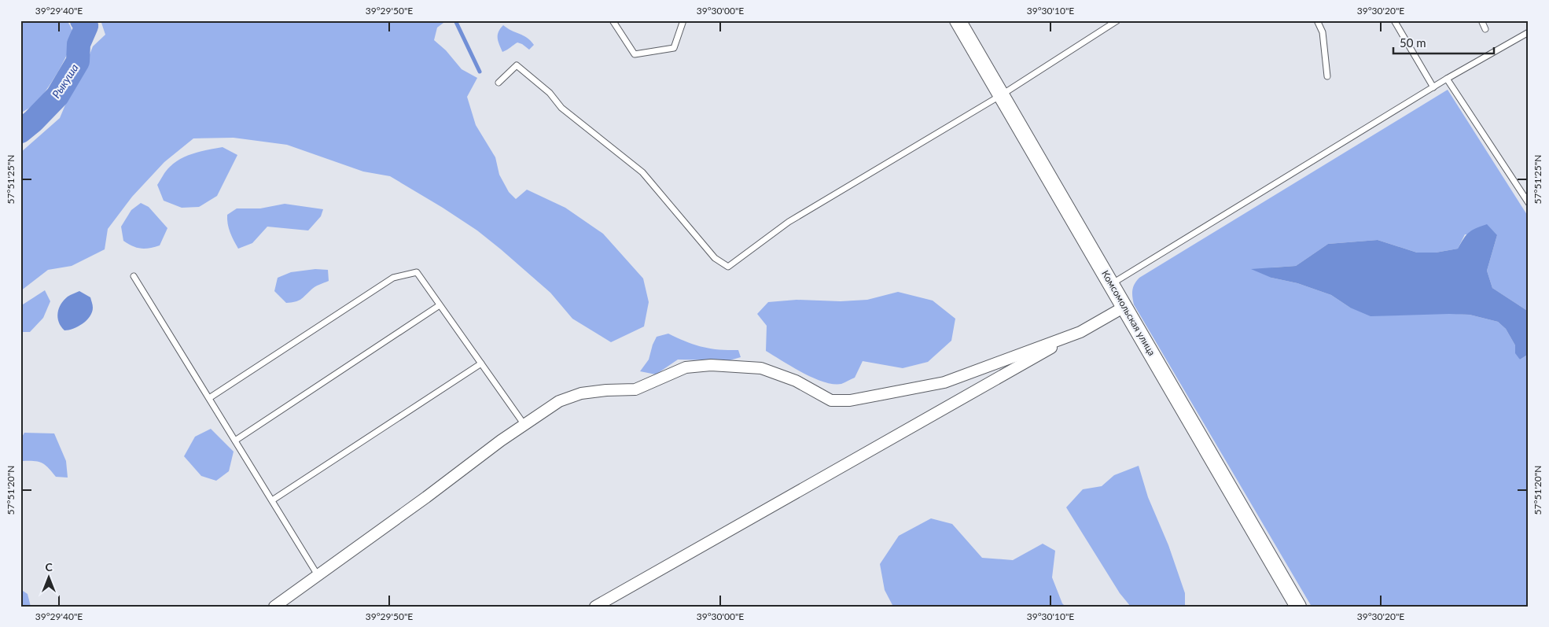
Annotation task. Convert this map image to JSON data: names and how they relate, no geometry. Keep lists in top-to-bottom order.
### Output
{
  "streets": {
    "main road": ["Комсомольская улица"]
  },
  "water": ["Рыкуша"],
  "scale_bar": "50 m",
  "north": "top",
  "coordinates": [
    "39°29'40\"E",
    "39°29'50\"E",
    "39°30'00\"E",
    "39°30'10\"E",
    "39°30'20\"E",
    "57°51'25\"N",
    "57°51'20\"N"
  ]
}
